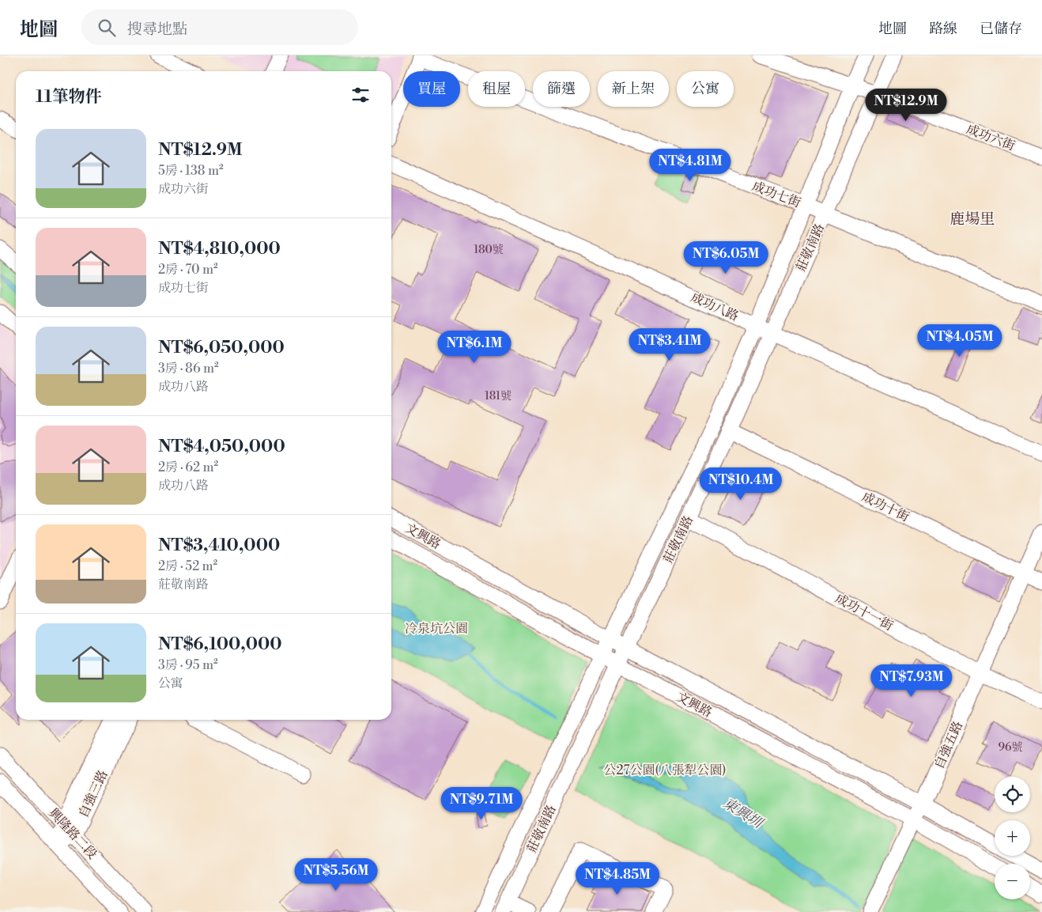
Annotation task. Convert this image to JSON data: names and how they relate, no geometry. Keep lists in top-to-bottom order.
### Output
{
  "streets": {
    "street": [
      "成功六街",
      "成功七街",
      "莊敬南路",
      "成功八路",
      "成功十街",
      "文興路",
      "成功十一街",
      "自強五路",
      "自強三路",
      "興隆路二段"
    ]
  },
  "crossings": [
    ["成功六街", "莊敬南路"],
    ["成功七街", "莊敬南路"],
    ["莊敬南路", "成功八路"],
    ["莊敬南路", "成功十街"],
    ["莊敬南路", "文興路"],
    ["莊敬南路", "成功十一街"],
    ["成功十街", "自強五路"],
    ["文興路", "自強五路"],
    ["成功十一街", "自強五路"],
    ["自強三路", "興隆路二段"]
  ],
  "districts": ["鹿場里"],
  "water": ["東興圳"],
  "parks": ["冷泉坑公園", "公27公園(八張犁公園)"],
  "house_numbers": ["180號", "181號", "96號"],
  "page": {
    "header": "地圖",
    "search": "搜尋地點",
    "nav": ["地圖", "路線", "已儲存"],
    "chip": [
      "買屋",
      "租屋",
      "篩選",
      "新上架",
      "公寓"
    ],
    "heading": "11筆物件",
    "price": [
      "NT$12.9M",
      "NT$4.81M",
      "NT$6.05M",
      "NT$4.05M",
      "NT$3.41M",
      "NT$6.1M",
      "NT$10.4M",
      "NT$7.93M",
      "NT$9.71M",
      "NT$5.56M",
      "NT$4.85M"
    ],
    "list": [
      {
        "name": "NT$12.9M",
        "note": "5房 · 138 m² · 成功六街"
      },
      {
        "name": "NT$4,810,000",
        "note": "2房 · 70 m² · 成功七街"
      },
      {
        "name": "NT$6,050,000",
        "note": "3房 · 86 m² · 成功八路"
      },
      {
        "name": "NT$4,050,000",
        "note": "2房 · 62 m² · 成功八路"
      },
      {
        "name": "NT$3,410,000",
        "note": "2房 · 52 m² · 莊敬南路"
      },
      {
        "name": "NT$6,100,000",
        "note": "3房 · 95 m² · 公寓"
      }
    ],
    "map_buttons": ["+", "−"]
  }
}
